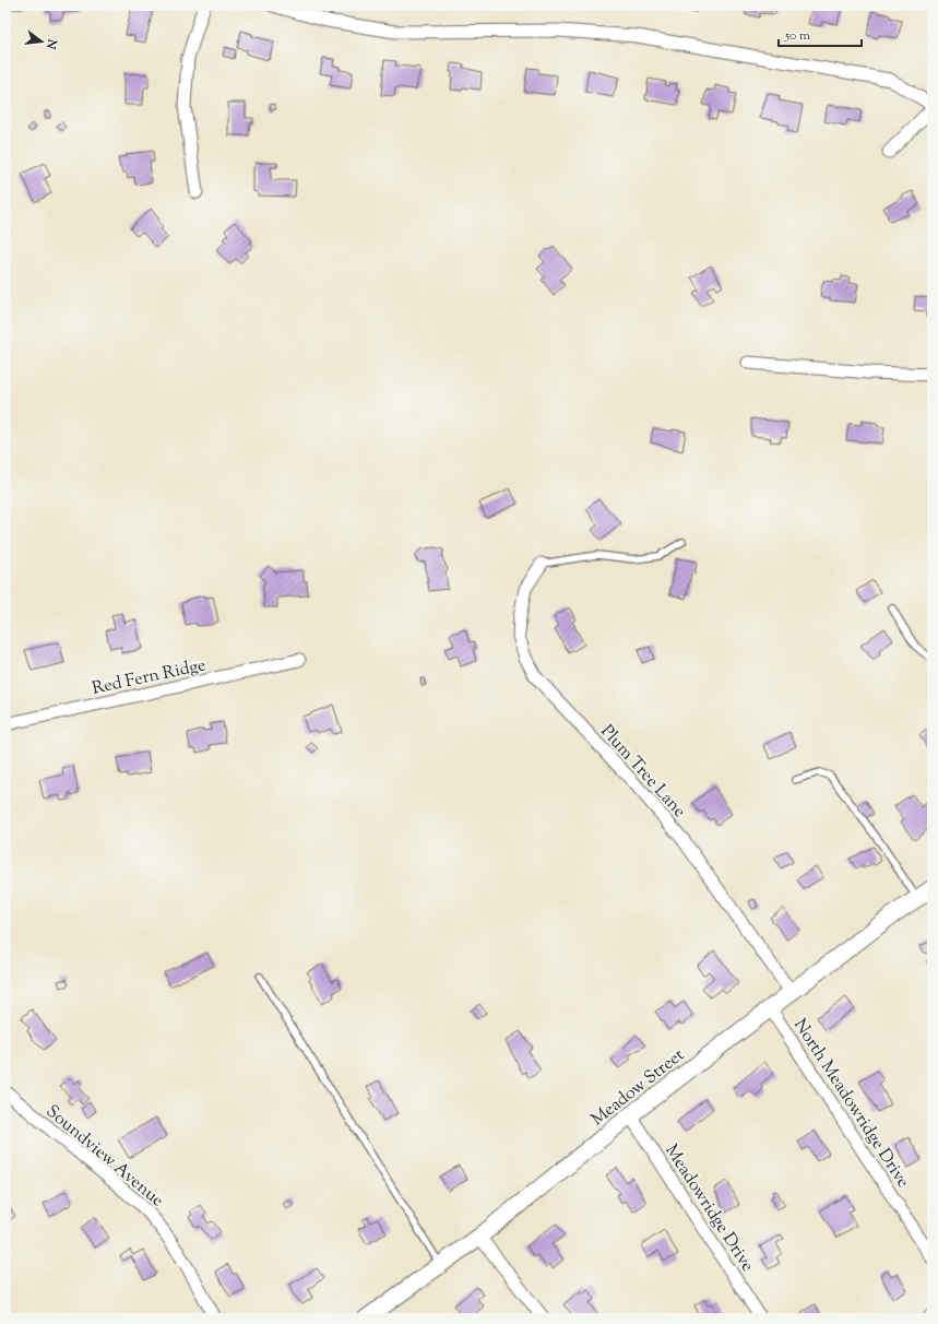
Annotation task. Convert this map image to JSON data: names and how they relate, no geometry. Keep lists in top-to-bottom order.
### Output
{
  "streets": {
    "street": [
      "Red Fern Ridge",
      "Plum Tree Lane",
      "Meadow Street",
      "North Meadowridge Drive",
      "Soundview Avenue",
      "Meadowridge Drive"
    ]
  },
  "crossings": [
    ["Plum Tree Lane", "Meadow Street"],
    ["Meadow Street", "North Meadowridge Drive"],
    ["Meadow Street", "Meadowridge Drive"]
  ],
  "scale_bar": "50 m",
  "north": "right"
}
